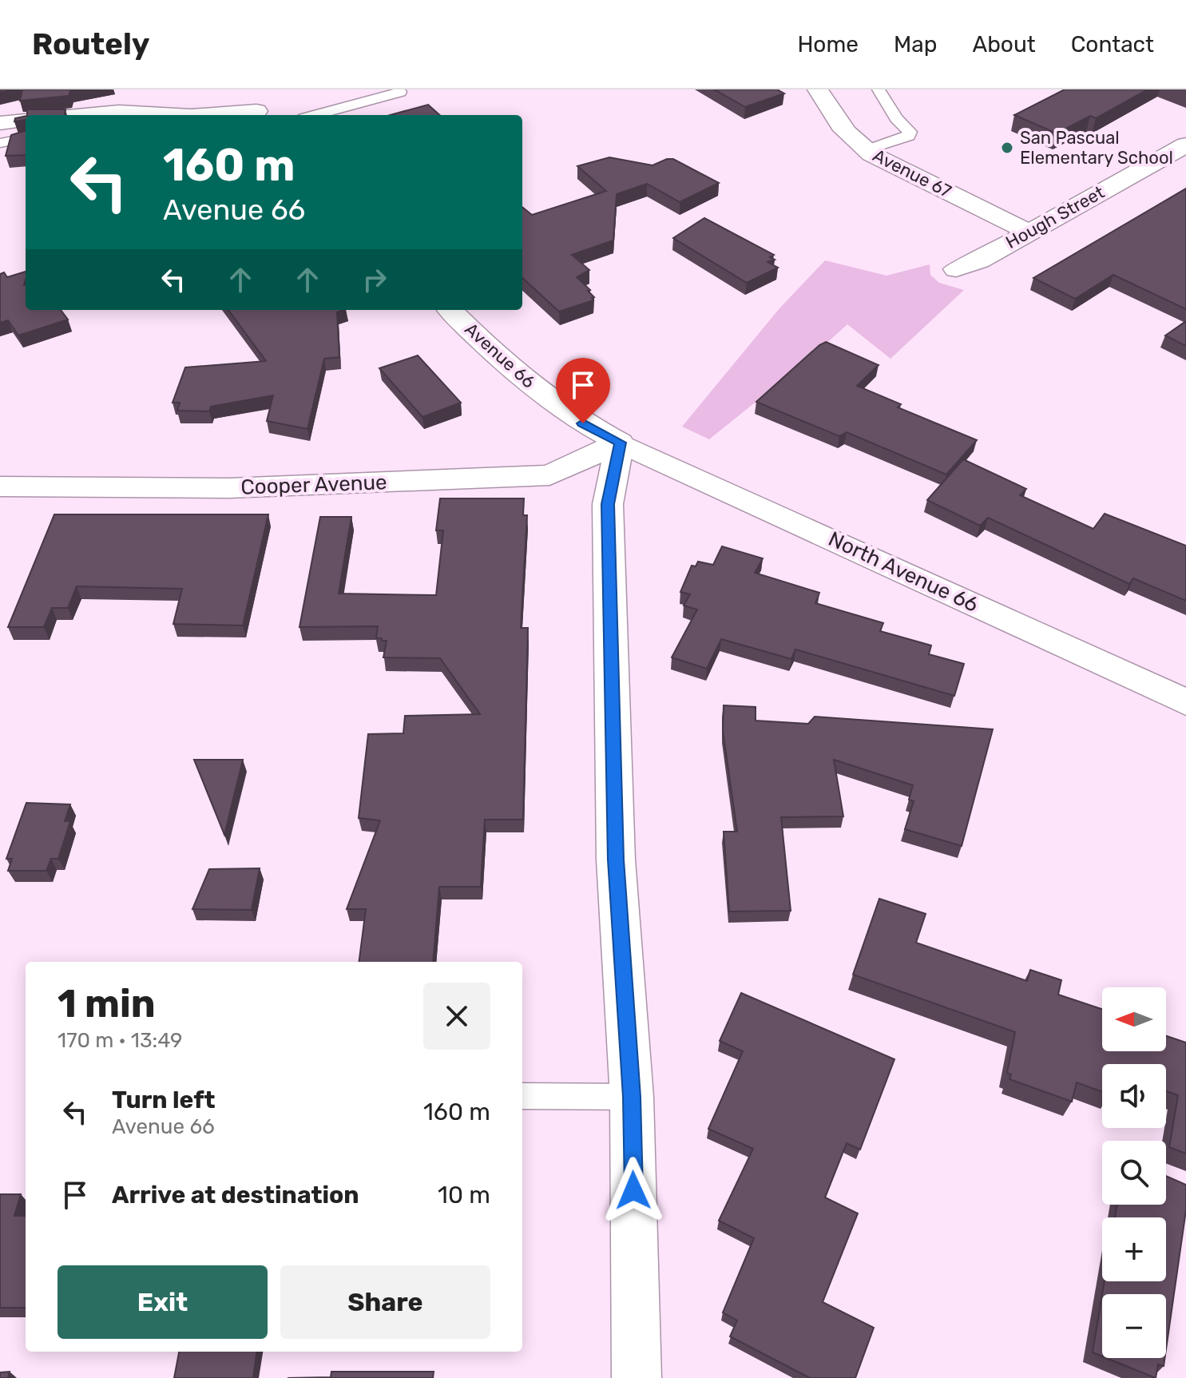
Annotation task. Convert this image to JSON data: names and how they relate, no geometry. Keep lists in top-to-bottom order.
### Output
{
  "streets": {
    "street": [
      "Avenue 67",
      "Hough Street",
      "Avenue 66",
      "Cooper Avenue",
      "North Avenue 66"
    ]
  },
  "crossings": [
    ["Avenue 67", "Hough Street"],
    ["Avenue 66", "Cooper Avenue"],
    ["Avenue 66", "North Avenue 66"],
    ["Cooper Avenue", "North Avenue 66"]
  ],
  "places": ["San Pascual Elementary School"],
  "north": "left",
  "page": {
    "header": "Routely",
    "nav": [
      "Home",
      "Map",
      "About",
      "Contact"
    ],
    "turn": ["160 m", "Avenue 66"],
    "heading": ["1 min", "170 m · 13:49"],
    "map_buttons": ["+", "−"],
    "list": [
      {
        "name": "Turn left",
        "note": "Avenue 66",
        "value": "160 m"
      },
      {
        "name": "Arrive at destination",
        "value": "10 m"
      }
    ],
    "buttons": ["Exit", "Share"]
  }
}
